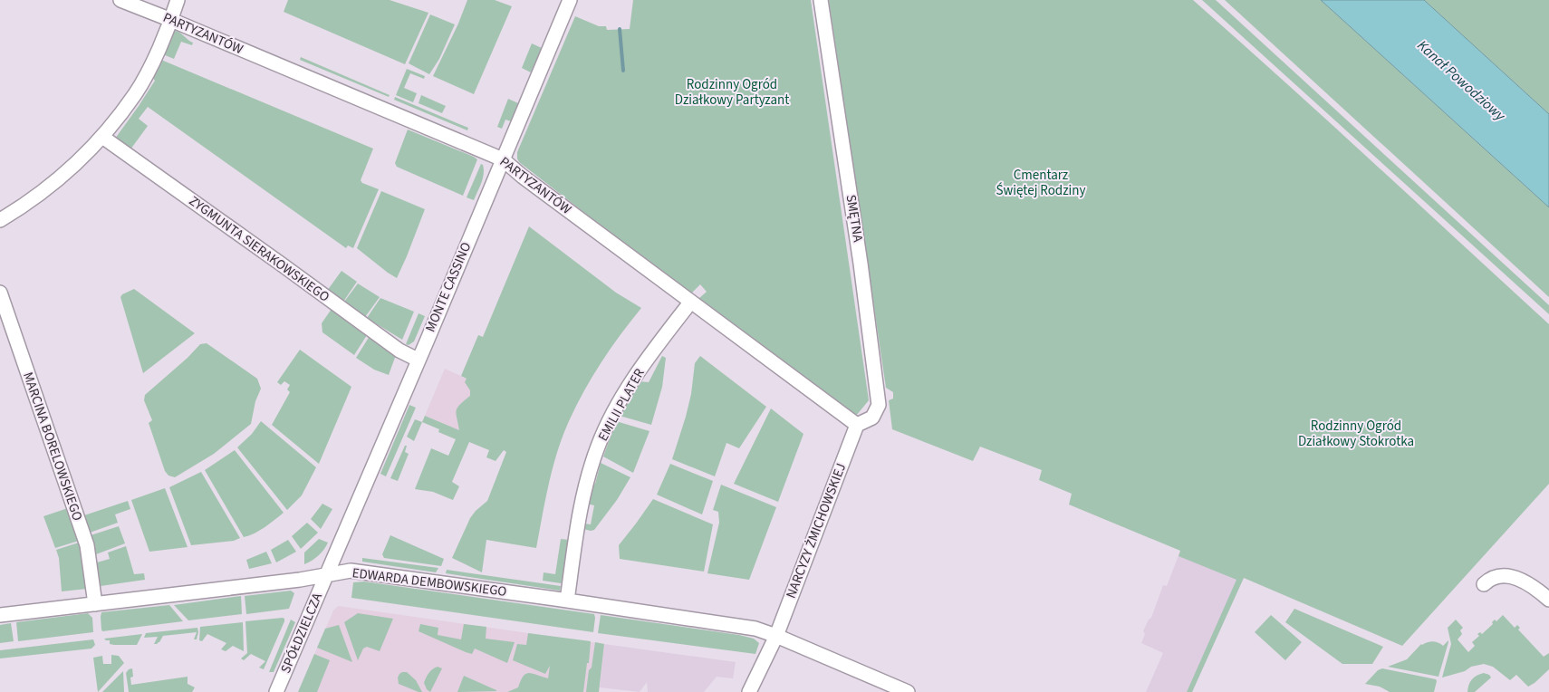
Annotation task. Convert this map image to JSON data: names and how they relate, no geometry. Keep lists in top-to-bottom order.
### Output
{
  "streets": {
    "street": [
      "PARTYZANTÓW",
      "SMĘTNA",
      "ZYGMUNTA SIERAKOWSKIEGO",
      "MONTE CASSINO",
      "EMILII PLATER",
      "MARCINA BORELOWSKIEGO",
      "NARCYZY ŻMICHOWSKIEJ",
      "EDWARDA DEMBOWSKIEGO",
      "SPÓŁDZIELCZA"
    ]
  },
  "crossings": [
    ["PARTYZANTÓW", "SMĘTNA"],
    ["PARTYZANTÓW", "MONTE CASSINO"],
    ["PARTYZANTÓW", "EMILII PLATER"],
    ["PARTYZANTÓW", "NARCYZY ŻMICHOWSKIEJ"],
    ["SMĘTNA", "NARCYZY ŻMICHOWSKIEJ"],
    ["ZYGMUNTA SIERAKOWSKIEGO", "MONTE CASSINO"],
    ["MONTE CASSINO", "EDWARDA DEMBOWSKIEGO"],
    ["MONTE CASSINO", "SPÓŁDZIELCZA"],
    ["EMILII PLATER", "EDWARDA DEMBOWSKIEGO"],
    ["MARCINA BORELOWSKIEGO", "EDWARDA DEMBOWSKIEGO"],
    ["NARCYZY ŻMICHOWSKIEJ", "EDWARDA DEMBOWSKIEGO"],
    ["EDWARDA DEMBOWSKIEGO", "SPÓŁDZIELCZA"]
  ],
  "water": ["Kanał Powodziowy"],
  "parks": ["Rodzinny Ogród Działkowy Partyzant", "Cmentarz Świętej Rodziny", "Rodzinny Ogród Działkowy Stokrotka"]
}
